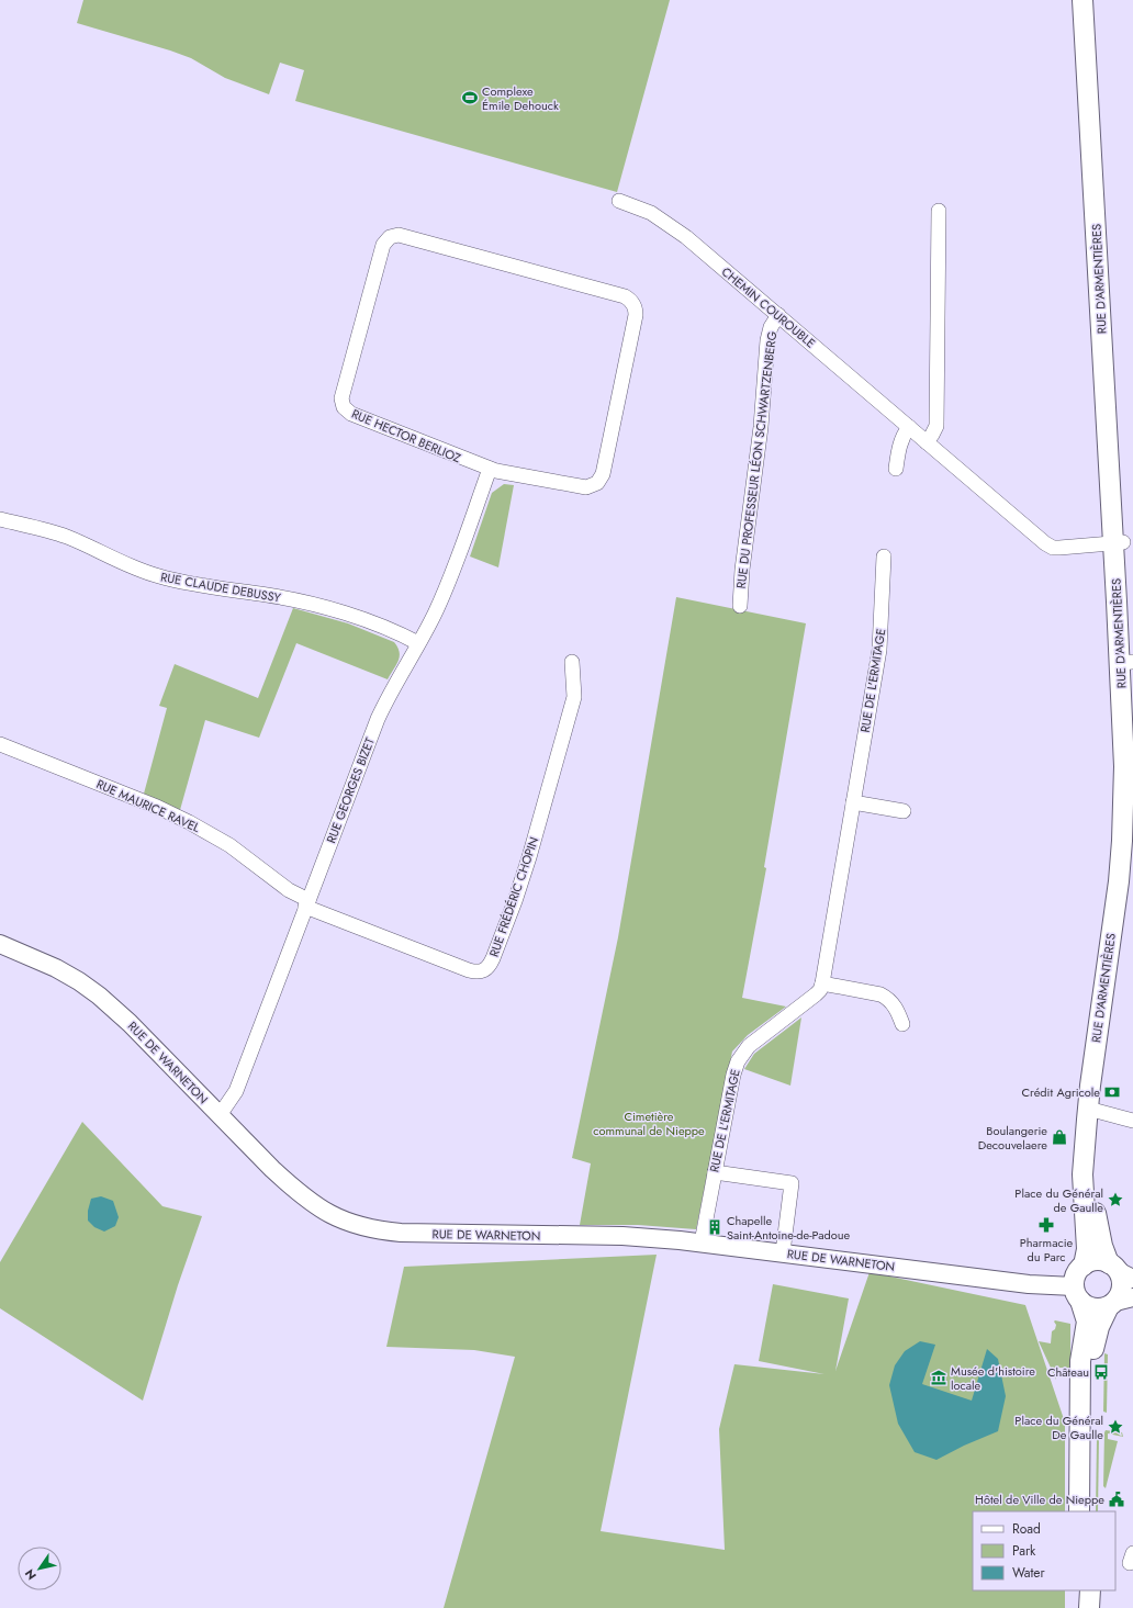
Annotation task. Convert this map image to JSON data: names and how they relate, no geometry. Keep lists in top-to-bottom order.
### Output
{
  "streets": {
    "main road": ["RUE D'ARMENTIÈRES"],
    "street": [
      "CHEMIN COUROUBLE",
      "RUE HECTOR BERLIOZ",
      "RUE DU PROFESSEUR LÉON SCHWARTZENBERG",
      "RUE CLAUDE DEBUSSY",
      "RUE DE L'ERMITAGE",
      "RUE GEORGES BIZET",
      "RUE MAURICE RAVEL",
      "RUE FRÉDÉRIC CHOPIN",
      "RUE DE WARNETON"
    ]
  },
  "crossings": [
    ["RUE D'ARMENTIÈRES", "CHEMIN COUROUBLE"],
    ["RUE D'ARMENTIÈRES", "RUE DE WARNETON"],
    ["CHEMIN COUROUBLE", "RUE DU PROFESSEUR LÉON SCHWARTZENBERG"],
    ["RUE HECTOR BERLIOZ", "RUE GEORGES BIZET"],
    ["RUE CLAUDE DEBUSSY", "RUE GEORGES BIZET"],
    ["RUE DE L'ERMITAGE", "RUE DE WARNETON"],
    ["RUE GEORGES BIZET", "RUE MAURICE RAVEL"],
    ["RUE GEORGES BIZET", "RUE FRÉDÉRIC CHOPIN"],
    ["RUE GEORGES BIZET", "RUE DE WARNETON"],
    ["RUE MAURICE RAVEL", "RUE FRÉDÉRIC CHOPIN"]
  ],
  "parks": ["Cimetière communal de Nieppe"],
  "places": {
    "sports": ["Complexe Émile Dehouck"],
    "bank": ["Crédit Agricole"],
    "shop": ["Boulangerie Decouvelaere"],
    "place": ["Place du Général de Gaulle", "Place du Général De Gaulle"],
    "pharmacy": ["Pharmacie du Parc"],
    "building": ["Chapelle Saint-Antoine-de-Padoue"],
    "bus stop": ["Château"],
    "museum": ["Musée d'histoire locale"],
    "public building": ["Hôtel de Ville de Nieppe"]
  },
  "legend": ["Road", "Park", "Water"],
  "north": "bottom left"
}
